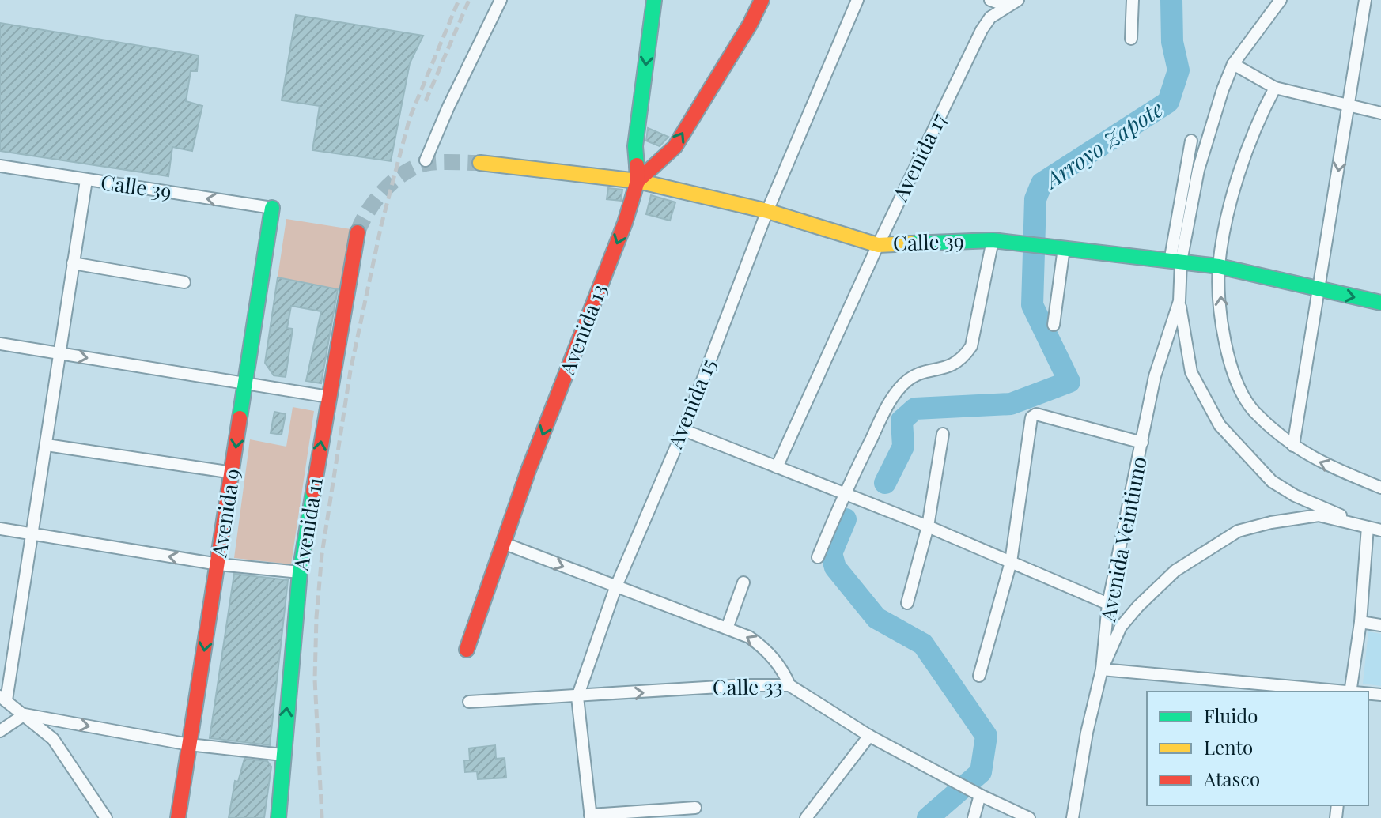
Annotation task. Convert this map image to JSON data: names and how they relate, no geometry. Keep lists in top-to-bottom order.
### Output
{
  "streets": {
    "main road": [
      "Calle 39",
      "Avenida 13",
      "Avenida 9",
      "Avenida 11"
    ],
    "street": [
      "Avenida 17",
      "Avenida 15",
      "Avenida Veintiuno",
      "Calle 33"
    ]
  },
  "crossings": [
    ["Avenida 17", "Calle 39"],
    ["Calle 39", "Avenida 13"],
    ["Calle 39", "Avenida 15"],
    ["Calle 39", "Avenida 9"],
    ["Calle 39", "Avenida Veintiuno"],
    ["Avenida 15", "Calle 33"]
  ],
  "one_way": ["Avenida 9", "Avenida 11"],
  "water": ["Arroyo Zapote"],
  "legend": ["Fluido", "Lento", "Atasco"]
}
